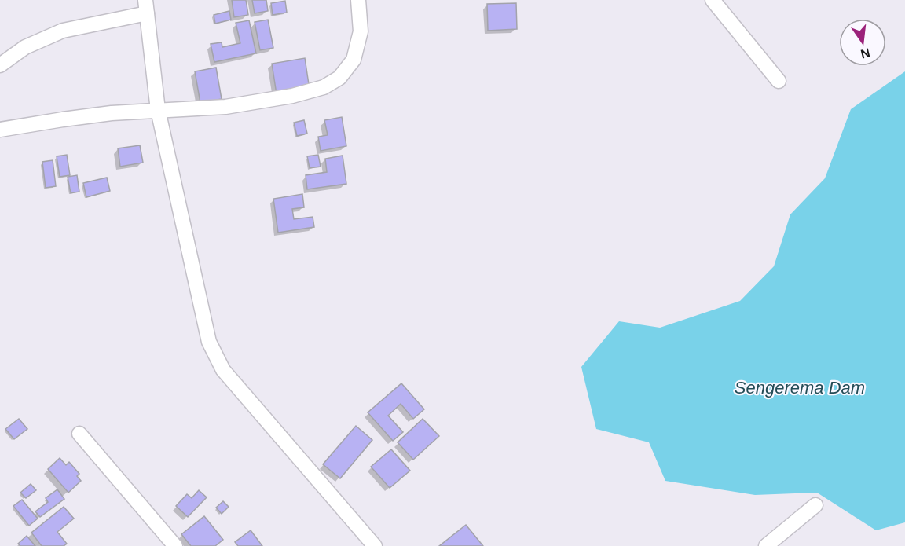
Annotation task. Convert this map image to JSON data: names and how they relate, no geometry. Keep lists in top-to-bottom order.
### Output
{
  "water": ["Sengerema Dam"],
  "north": "bottom"
}
